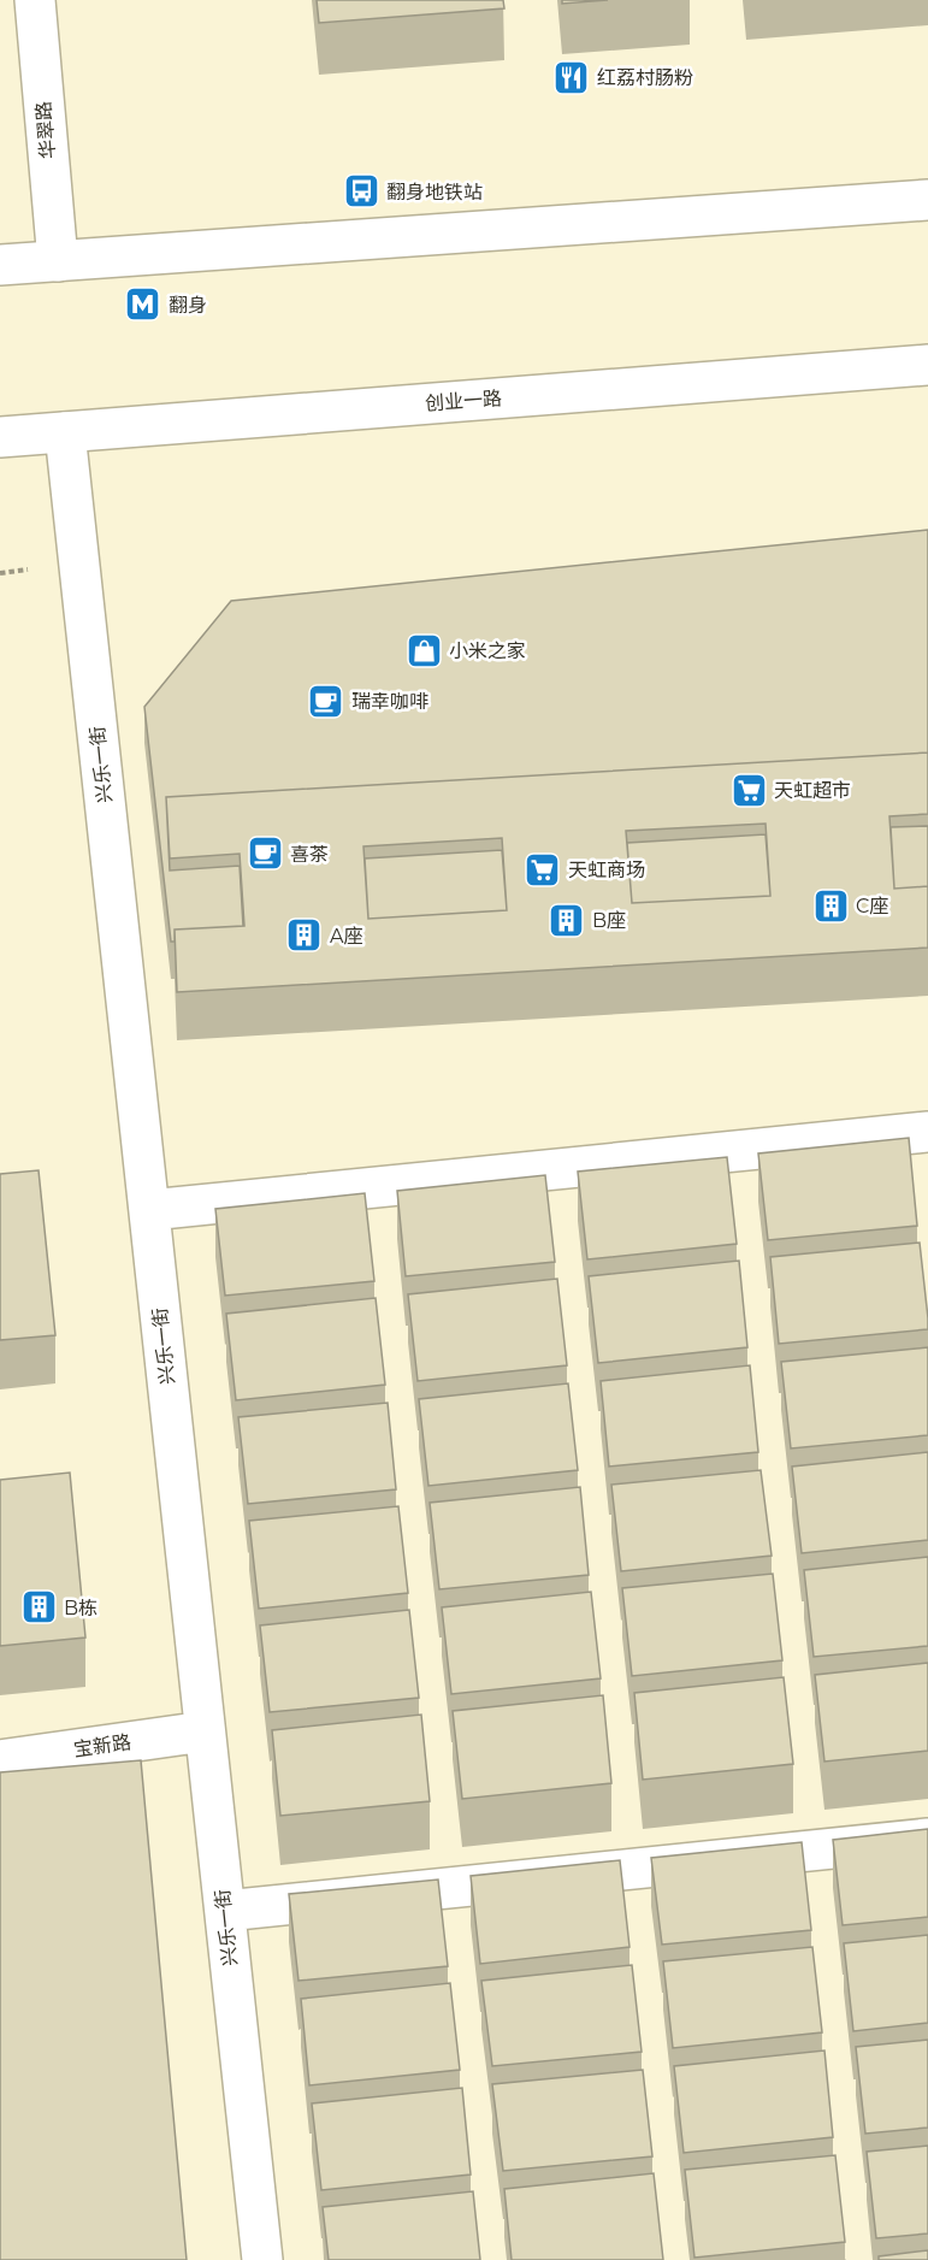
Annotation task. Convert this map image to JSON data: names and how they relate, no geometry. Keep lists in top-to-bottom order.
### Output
{
  "streets": {
    "street": [
      "华翠路",
      "创业一路",
      "兴乐一街",
      "宝新路"
    ]
  },
  "crossings": [
    ["创业一路", "兴乐一街"],
    ["兴乐一街", "宝新路"]
  ],
  "places": {
    "restaurant": ["红荔村肠粉"],
    "bus stop": ["翻身地铁站"],
    "metro station": ["翻身"],
    "shop": ["小米之家"],
    "cafe": ["瑞幸咖啡", "喜茶"],
    "supermarket": ["天虹超市", "天虹商场"],
    "building": [
      "C座",
      "B座",
      "A座",
      "B栋"
    ]
  }
}
